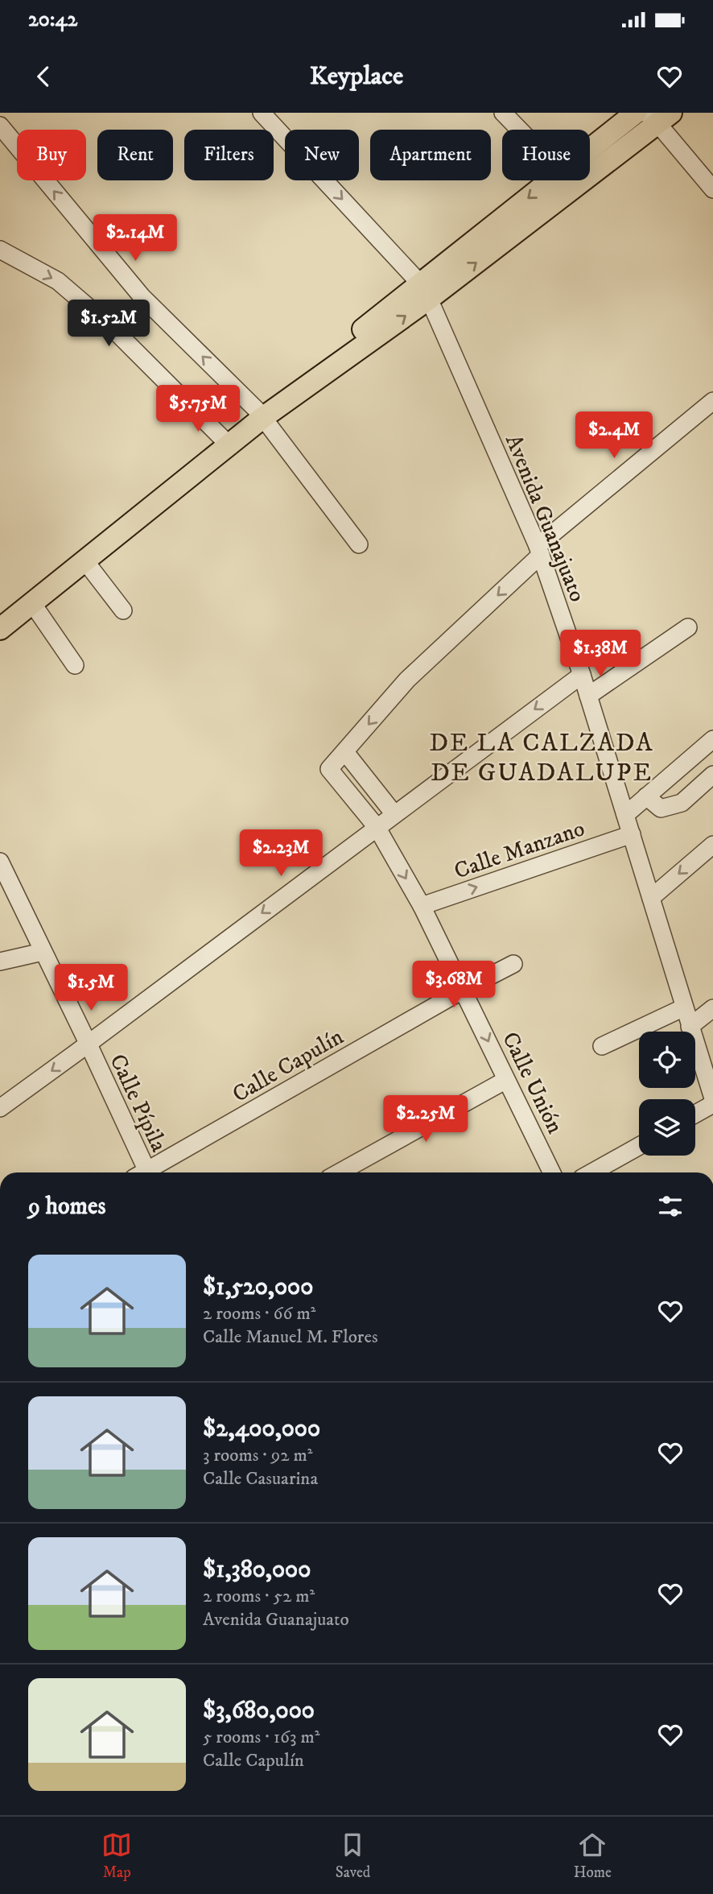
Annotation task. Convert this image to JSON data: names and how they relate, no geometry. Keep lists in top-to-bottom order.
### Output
{
  "streets": {
    "street": [
      "Avenida Guanajuato",
      "Calle Manzano",
      "Calle Capulín",
      "Calle Unión",
      "Calle Pípila"
    ]
  },
  "crossings": [
    ["Avenida Guanajuato", "Calle Manzano"],
    ["Calle Manzano", "Calle Unión"],
    ["Calle Capulín", "Calle Unión"]
  ],
  "one_way": ["Calle Unión"],
  "districts": ["DE LA CALZADA DE GUADALUPE"],
  "page": {
    "status": "20:42",
    "header": "Keyplace",
    "chip": [
      "Buy",
      "Rent",
      "Filters",
      "New",
      "Apartment",
      "House"
    ],
    "price": [
      "$2.14M",
      "$1.52M",
      "$5.75M",
      "$2.4M",
      "$1.38M",
      "$2.23M",
      "$3.68M",
      "$1.5M",
      "$2.25M"
    ],
    "heading": "9 homes",
    "list": [
      {
        "name": "$1,520,000",
        "note": "2 rooms · 66 m² · Calle Manuel M. Flores"
      },
      {
        "name": "$2,400,000",
        "note": "3 rooms · 92 m² · Calle Casuarina"
      },
      {
        "name": "$1,380,000",
        "note": "2 rooms · 52 m² · Avenida Guanajuato"
      },
      {
        "name": "$3,680,000",
        "note": "5 rooms · 163 m² · Calle Capulín"
      }
    ],
    "tabs": ["Map", "Saved", "Home"]
  }
}
